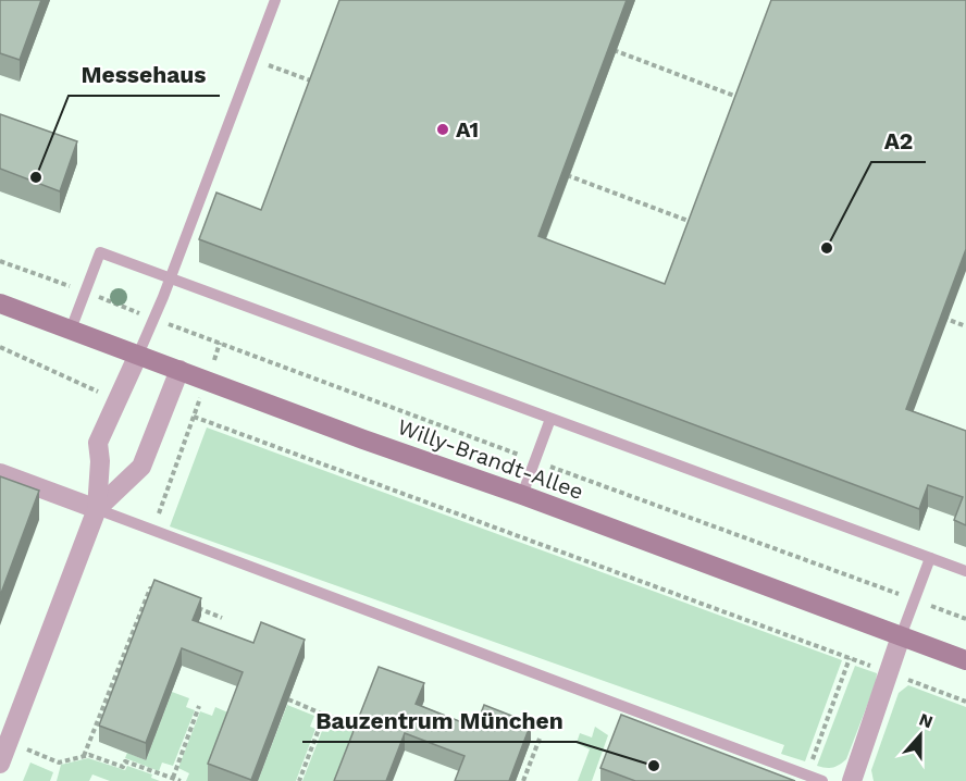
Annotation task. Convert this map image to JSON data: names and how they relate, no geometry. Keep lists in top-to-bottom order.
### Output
{
  "streets": {
    "main road": ["Willy-Brandt-Allee"]
  },
  "places": [
    "A1",
    "Messehaus",
    "A2",
    "Bauzentrum München"
  ],
  "north": "top"
}
